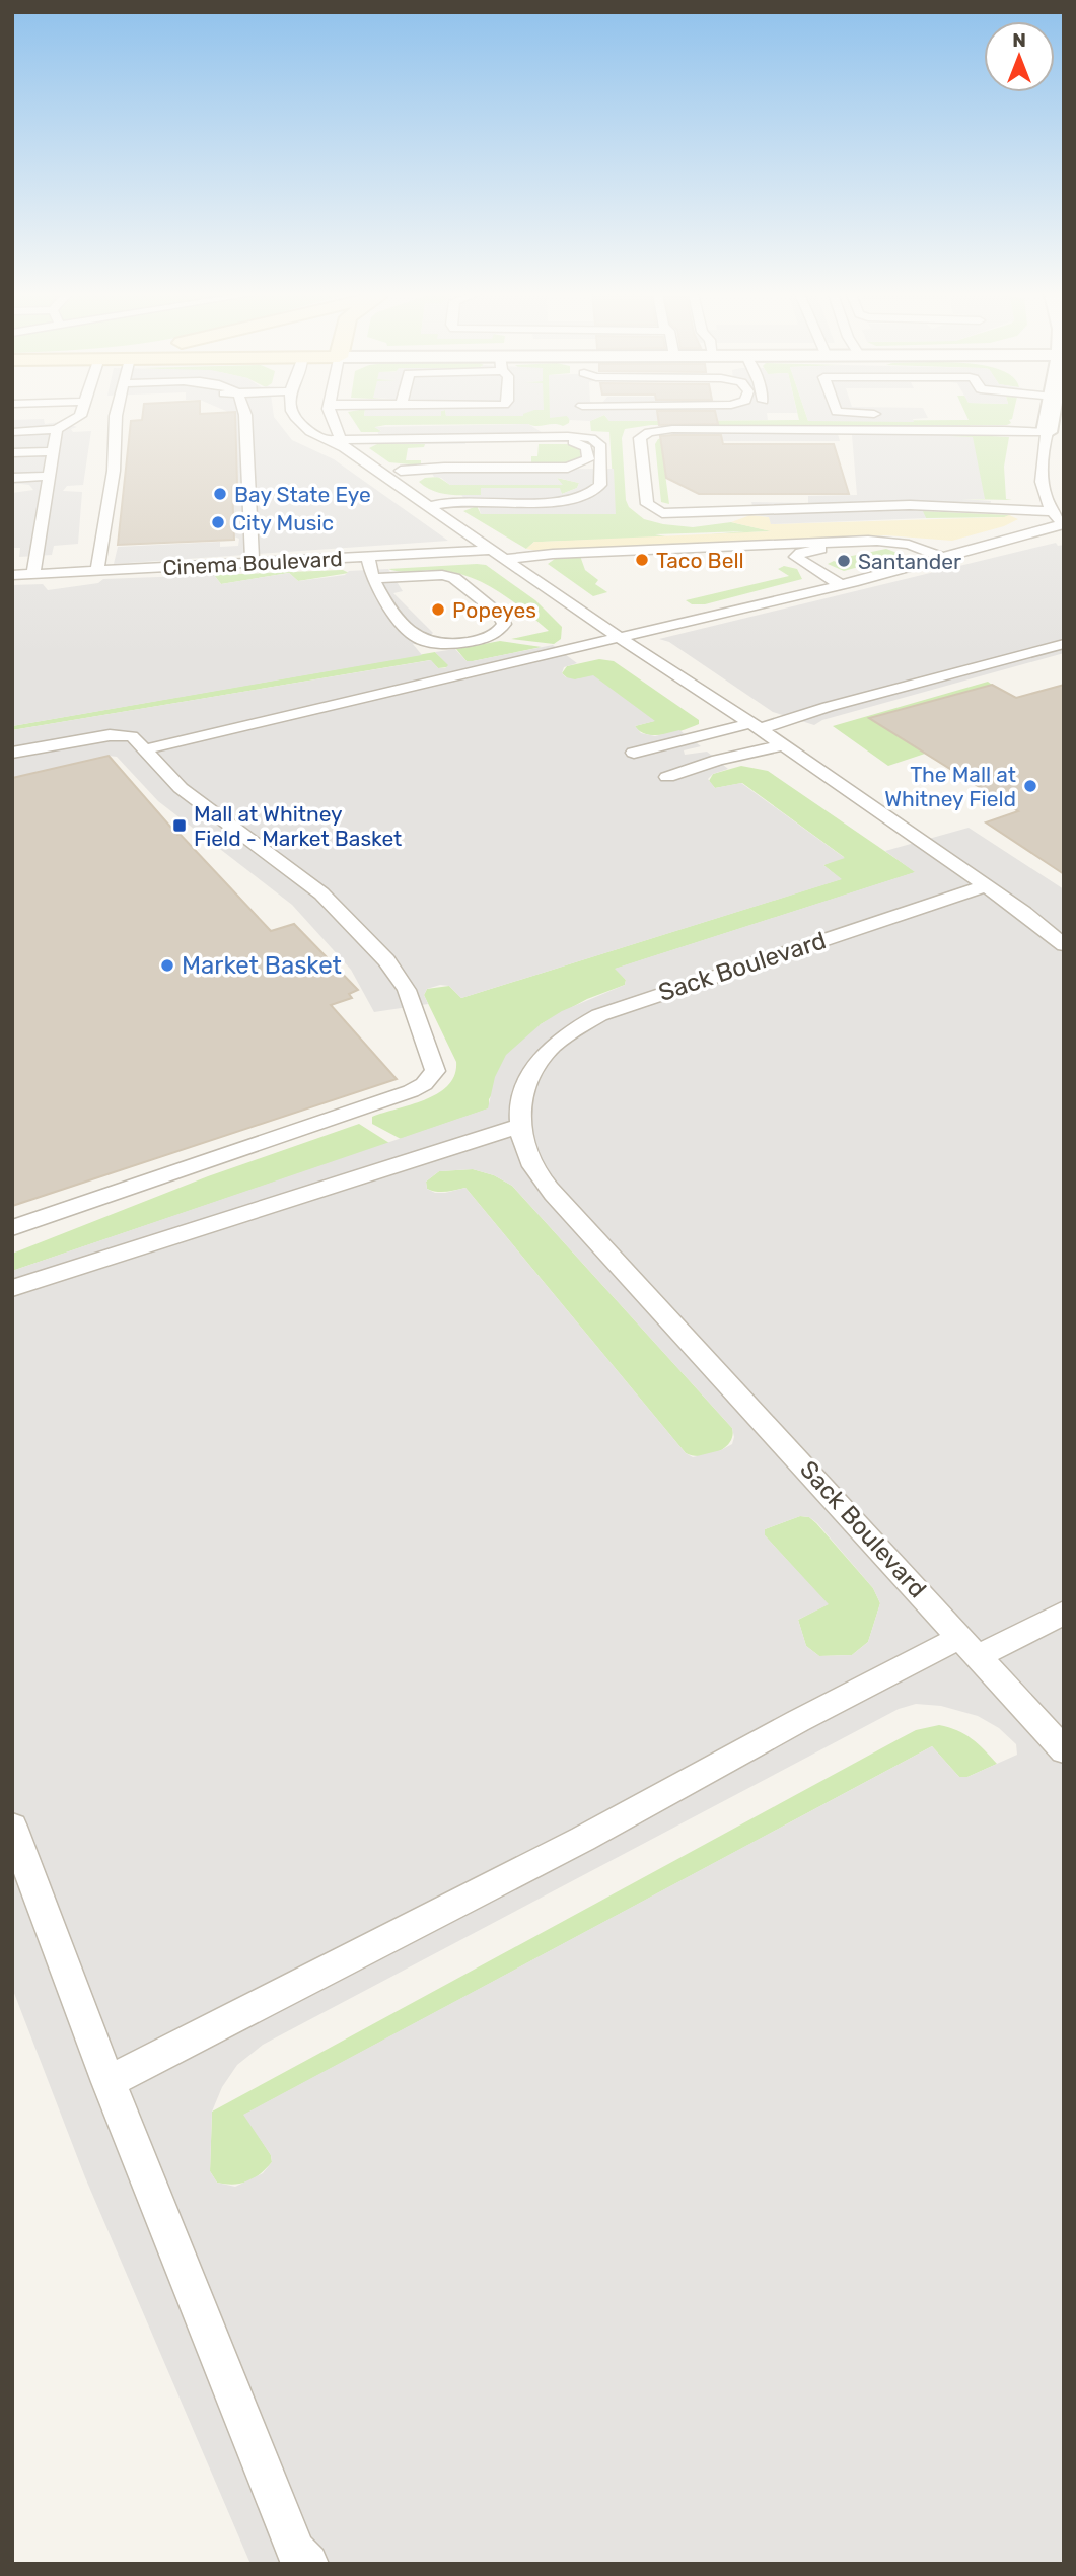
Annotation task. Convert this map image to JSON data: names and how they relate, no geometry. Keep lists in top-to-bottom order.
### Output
{
  "streets": {
    "lane": ["Cinema Boulevard", "Sack Boulevard"]
  },
  "places": {
    "other": [
      "Bay State Eye",
      "City Music",
      "Taco Bell",
      "Santander",
      "Popeyes",
      "The Mall at Whitney Field",
      "Market Basket"
    ],
    "transit": ["Mall at Whitney Field - Market Basket"]
  },
  "north": "top"
}
